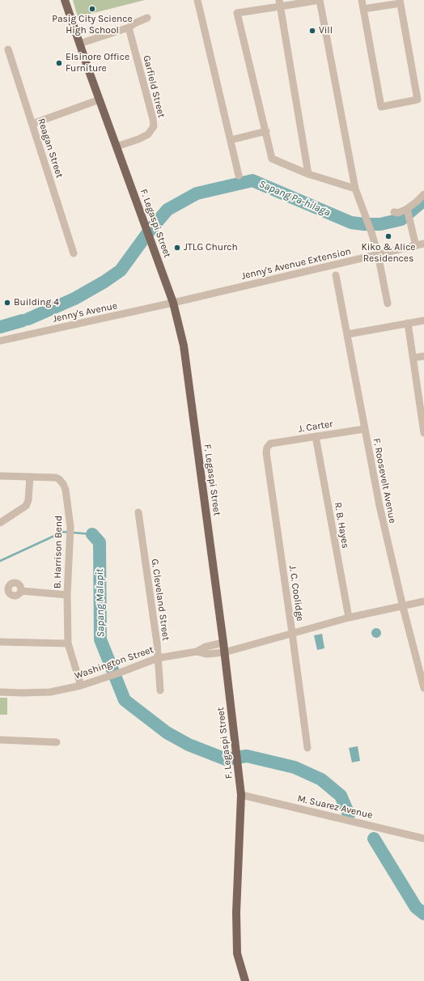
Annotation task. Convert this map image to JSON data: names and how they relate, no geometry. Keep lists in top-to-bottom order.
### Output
{
  "streets": {
    "main road": ["F. Legaspi Street"],
    "street": [
      "Garfield Street",
      "Reagan Street",
      "Jenny's Avenue Extension",
      "Jenny's Avenue",
      "J. Carter",
      "F. Roosevelt Avenue",
      "R. B. Hayes",
      "B. Harrison Bend",
      "J. C. Coolidge",
      "G. Cleveland Street",
      "Washington Street",
      "M. Suarez Avenue"
    ]
  },
  "crossings": [
    ["Garfield Street", "F. Legaspi Street"],
    ["F. Legaspi Street", "Jenny's Avenue Extension"],
    ["F. Legaspi Street", "Jenny's Avenue"],
    ["F. Legaspi Street", "Washington Street"],
    ["F. Legaspi Street", "M. Suarez Avenue"],
    ["Jenny's Avenue Extension", "Jenny's Avenue"],
    ["J. Carter", "F. Roosevelt Avenue"],
    ["J. Carter", "R. B. Hayes"],
    ["J. Carter", "J. C. Coolidge"],
    ["F. Roosevelt Avenue", "Washington Street"],
    ["R. B. Hayes", "Washington Street"],
    ["B. Harrison Bend", "Washington Street"],
    ["J. C. Coolidge", "Washington Street"],
    ["G. Cleveland Street", "Washington Street"]
  ],
  "water": ["Sapang Pa-hilaga", "Sapang Malapit"],
  "places": [
    "Pasig City Science High School",
    "Vill",
    "Elsinore Office Furniture",
    "Kiko & Alice Residences",
    "JTLG Church",
    "Building 4"
  ]
}
